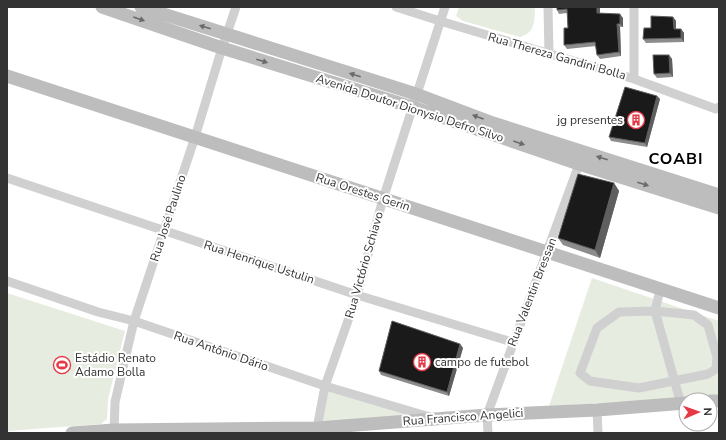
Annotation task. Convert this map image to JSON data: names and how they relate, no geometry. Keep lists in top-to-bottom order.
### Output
{
  "streets": {
    "street": [
      "Rua Thereza Gandini Bolla",
      "Avenida Doutor Dionysio Defro Silvo",
      "Rua Orestes Gerin",
      "Rua José Paulino",
      "Rua Henrique Ustulin",
      "Rua Victório Schiavo",
      "Rua Valentin Bressan",
      "Rua Antônio Dário",
      "Rua Francisco Angelici"
    ]
  },
  "crossings": [
    ["Rua Thereza Gandini Bolla", "Rua Victório Schiavo"],
    ["Avenida Doutor Dionysio Defro Silvo", "Rua José Paulino"],
    ["Avenida Doutor Dionysio Defro Silvo", "Rua Victório Schiavo"],
    ["Avenida Doutor Dionysio Defro Silvo", "Rua Valentin Bressan"],
    ["Rua Orestes Gerin", "Rua José Paulino"],
    ["Rua Orestes Gerin", "Rua Victório Schiavo"],
    ["Rua Orestes Gerin", "Rua Valentin Bressan"],
    ["Rua José Paulino", "Rua Henrique Ustulin"],
    ["Rua José Paulino", "Rua Antônio Dário"],
    ["Rua José Paulino", "Rua Francisco Angelici"],
    ["Rua Henrique Ustulin", "Rua Victório Schiavo"],
    ["Rua Henrique Ustulin", "Rua Valentin Bressan"],
    ["Rua Victório Schiavo", "Rua Antônio Dário"],
    ["Rua Victório Schiavo", "Rua Francisco Angelici"],
    ["Rua Valentin Bressan", "Rua Francisco Angelici"],
    ["Rua Antônio Dário", "Rua Francisco Angelici"]
  ],
  "districts": ["COABI"],
  "places": {
    "building": ["jg presentes", "campo de futebol"],
    "sports": ["Estádio Renato Adamo Bolla"]
  },
  "north": "right"
}
